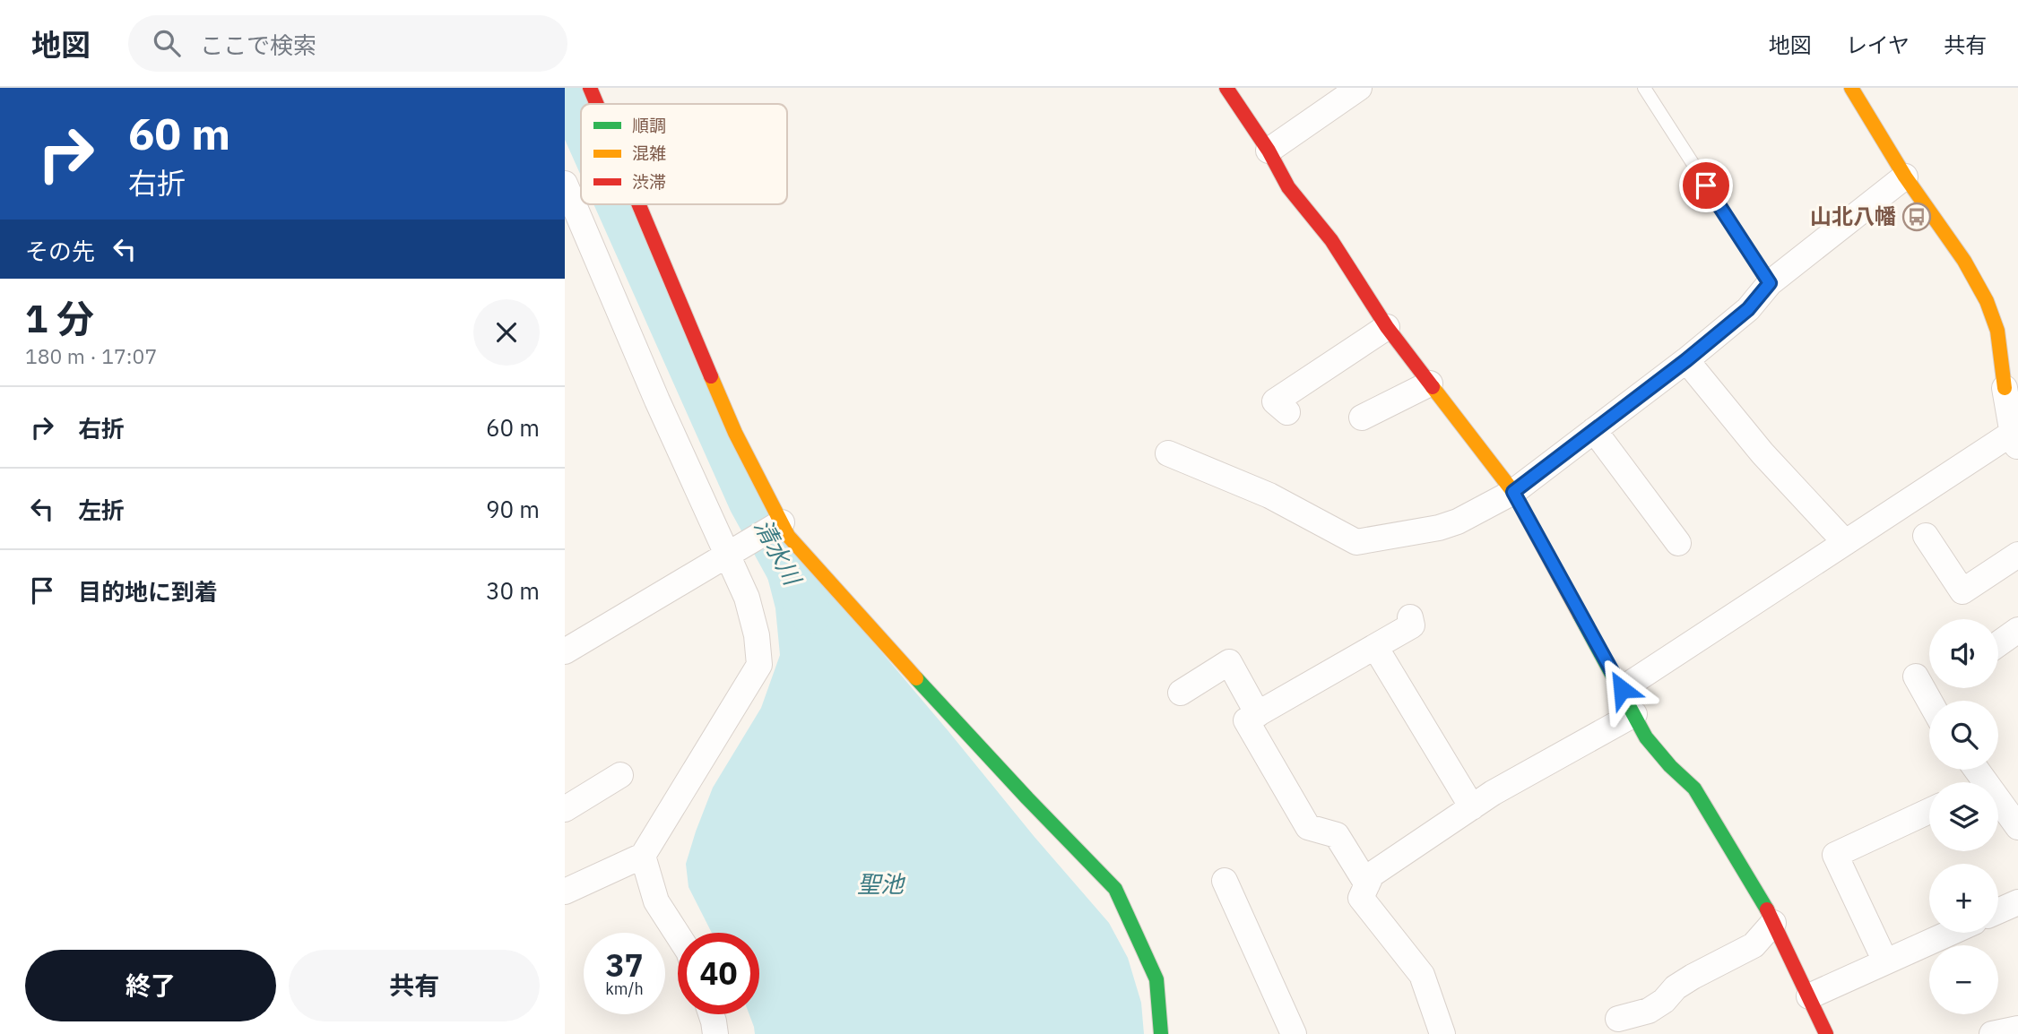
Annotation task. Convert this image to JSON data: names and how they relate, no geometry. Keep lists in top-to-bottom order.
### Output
{
  "water": ["清水川", "聖池"],
  "places": {
    "bus stop": ["山北八幡"]
  },
  "legend": ["順調", "混雑", "渋滞"],
  "page": {
    "header": "地図",
    "search": "ここで検索",
    "nav": ["地図", "レイヤ", "共有"],
    "turn": ["60 m", "右折"],
    "then": "その先",
    "heading": ["1 分", "180 m · 17:07"],
    "list": [
      {
        "name": "右折",
        "value": "60 m"
      },
      {
        "name": "左折",
        "value": "90 m"
      },
      {
        "name": "目的地に到着",
        "value": "30 m"
      }
    ],
    "map_buttons": ["+", "−"],
    "speed": "37 km/h",
    "limit": "40",
    "buttons": ["終了", "共有"]
  }
}
